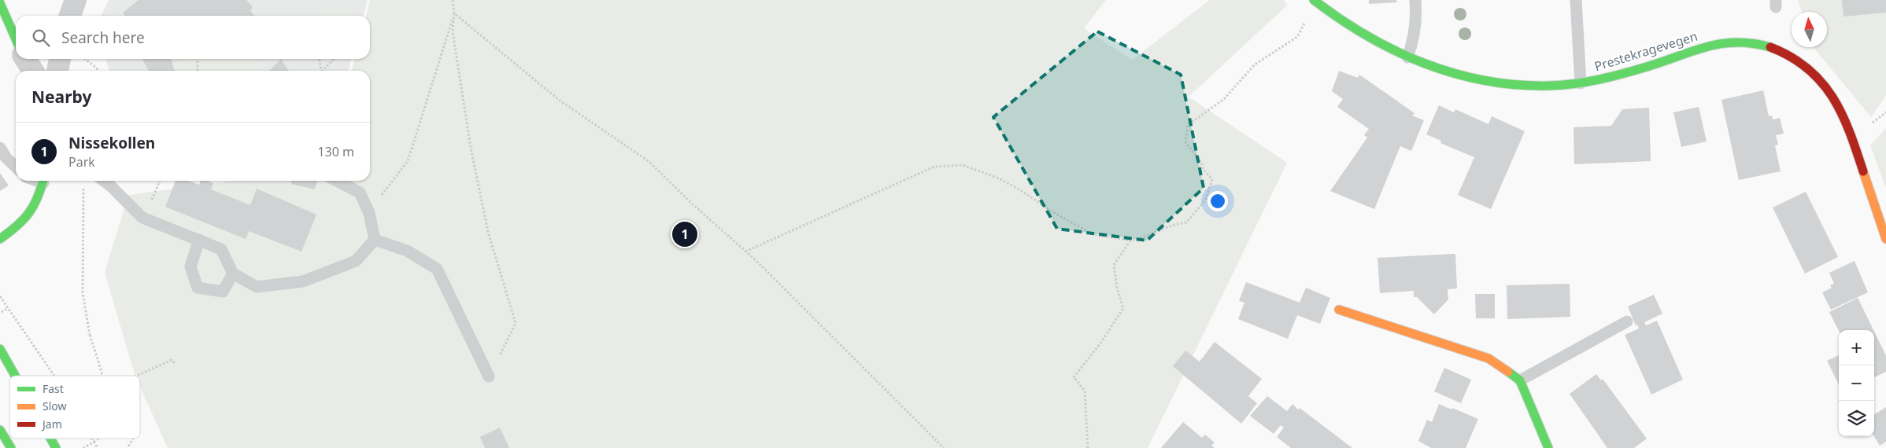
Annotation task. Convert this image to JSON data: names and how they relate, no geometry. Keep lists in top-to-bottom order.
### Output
{
  "streets": {
    "street": ["Prestekragevegen"]
  },
  "legend": ["Fast", "Slow", "Jam"],
  "north": "top",
  "page": {
    "search": "Search here",
    "heading": "Nearby",
    "list": [
      {
        "mark": "1",
        "name": "Nissekollen",
        "note": "Park",
        "value": "130 m"
      }
    ],
    "pins": "1",
    "map_buttons": ["+", "−"]
  }
}
